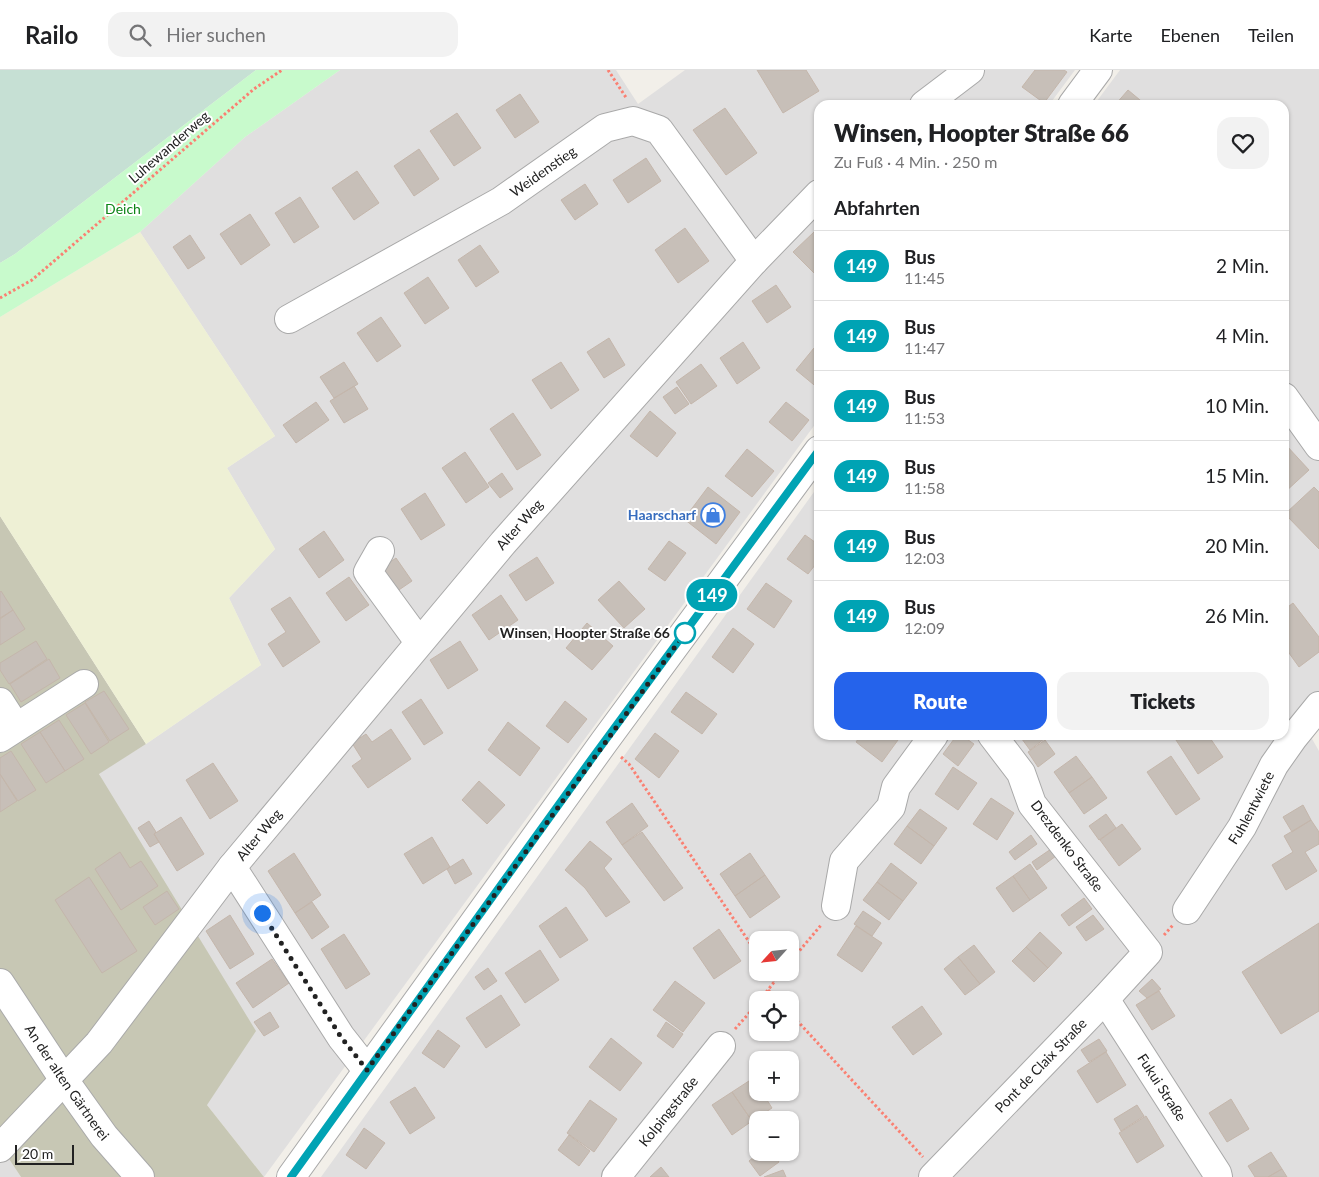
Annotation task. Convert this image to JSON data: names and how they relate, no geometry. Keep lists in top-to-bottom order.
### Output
{
  "streets": {
    "street": [
      "Weidenstieg",
      "Alter Weg",
      "Fuhlentwiete",
      "Drezdenko Straße",
      "Pont de Claix Straße",
      "An der alten Gärtnerei",
      "Fukui Straße",
      "Kolpingstraße"
    ],
    "path": ["Luhewanderweg"]
  },
  "crossings": [
    ["Alter Weg", "An der alten Gärtnerei"],
    ["Drezdenko Straße", "Pont de Claix Straße"],
    ["Pont de Claix Straße", "Fukui Straße"]
  ],
  "parks": ["Deich"],
  "places": {
    "shop": ["Haarscharf"],
    "other": ["Winsen, Hoopter Straße 66"]
  },
  "lines": ["bus line 149"],
  "scale_bar": "20 m",
  "north": "bottom left",
  "page": {
    "header": "Railo",
    "search": "Hier suchen",
    "nav": ["Karte", "Ebenen", "Teilen"],
    "on_map": "149",
    "heading": [
      ["Winsen, Hoopter Straße 66", "Zu Fuß · 4 Min. · 250 m"],
      "Abfahrten"
    ],
    "list": [
      {
        "mark": "149",
        "name": "Bus",
        "note": "11:45",
        "value": "2 Min."
      },
      {
        "mark": "149",
        "name": "Bus",
        "note": "11:47",
        "value": "4 Min."
      },
      {
        "mark": "149",
        "name": "Bus",
        "note": "11:53",
        "value": "10 Min."
      },
      {
        "mark": "149",
        "name": "Bus",
        "note": "11:58",
        "value": "15 Min."
      },
      {
        "mark": "149",
        "name": "Bus",
        "note": "12:03",
        "value": "20 Min."
      },
      {
        "mark": "149",
        "name": "Bus",
        "note": "12:09",
        "value": "26 Min."
      }
    ],
    "buttons": ["Route", "Tickets"],
    "map_buttons": ["+", "−"],
    "scale": "20 m"
  }
}
